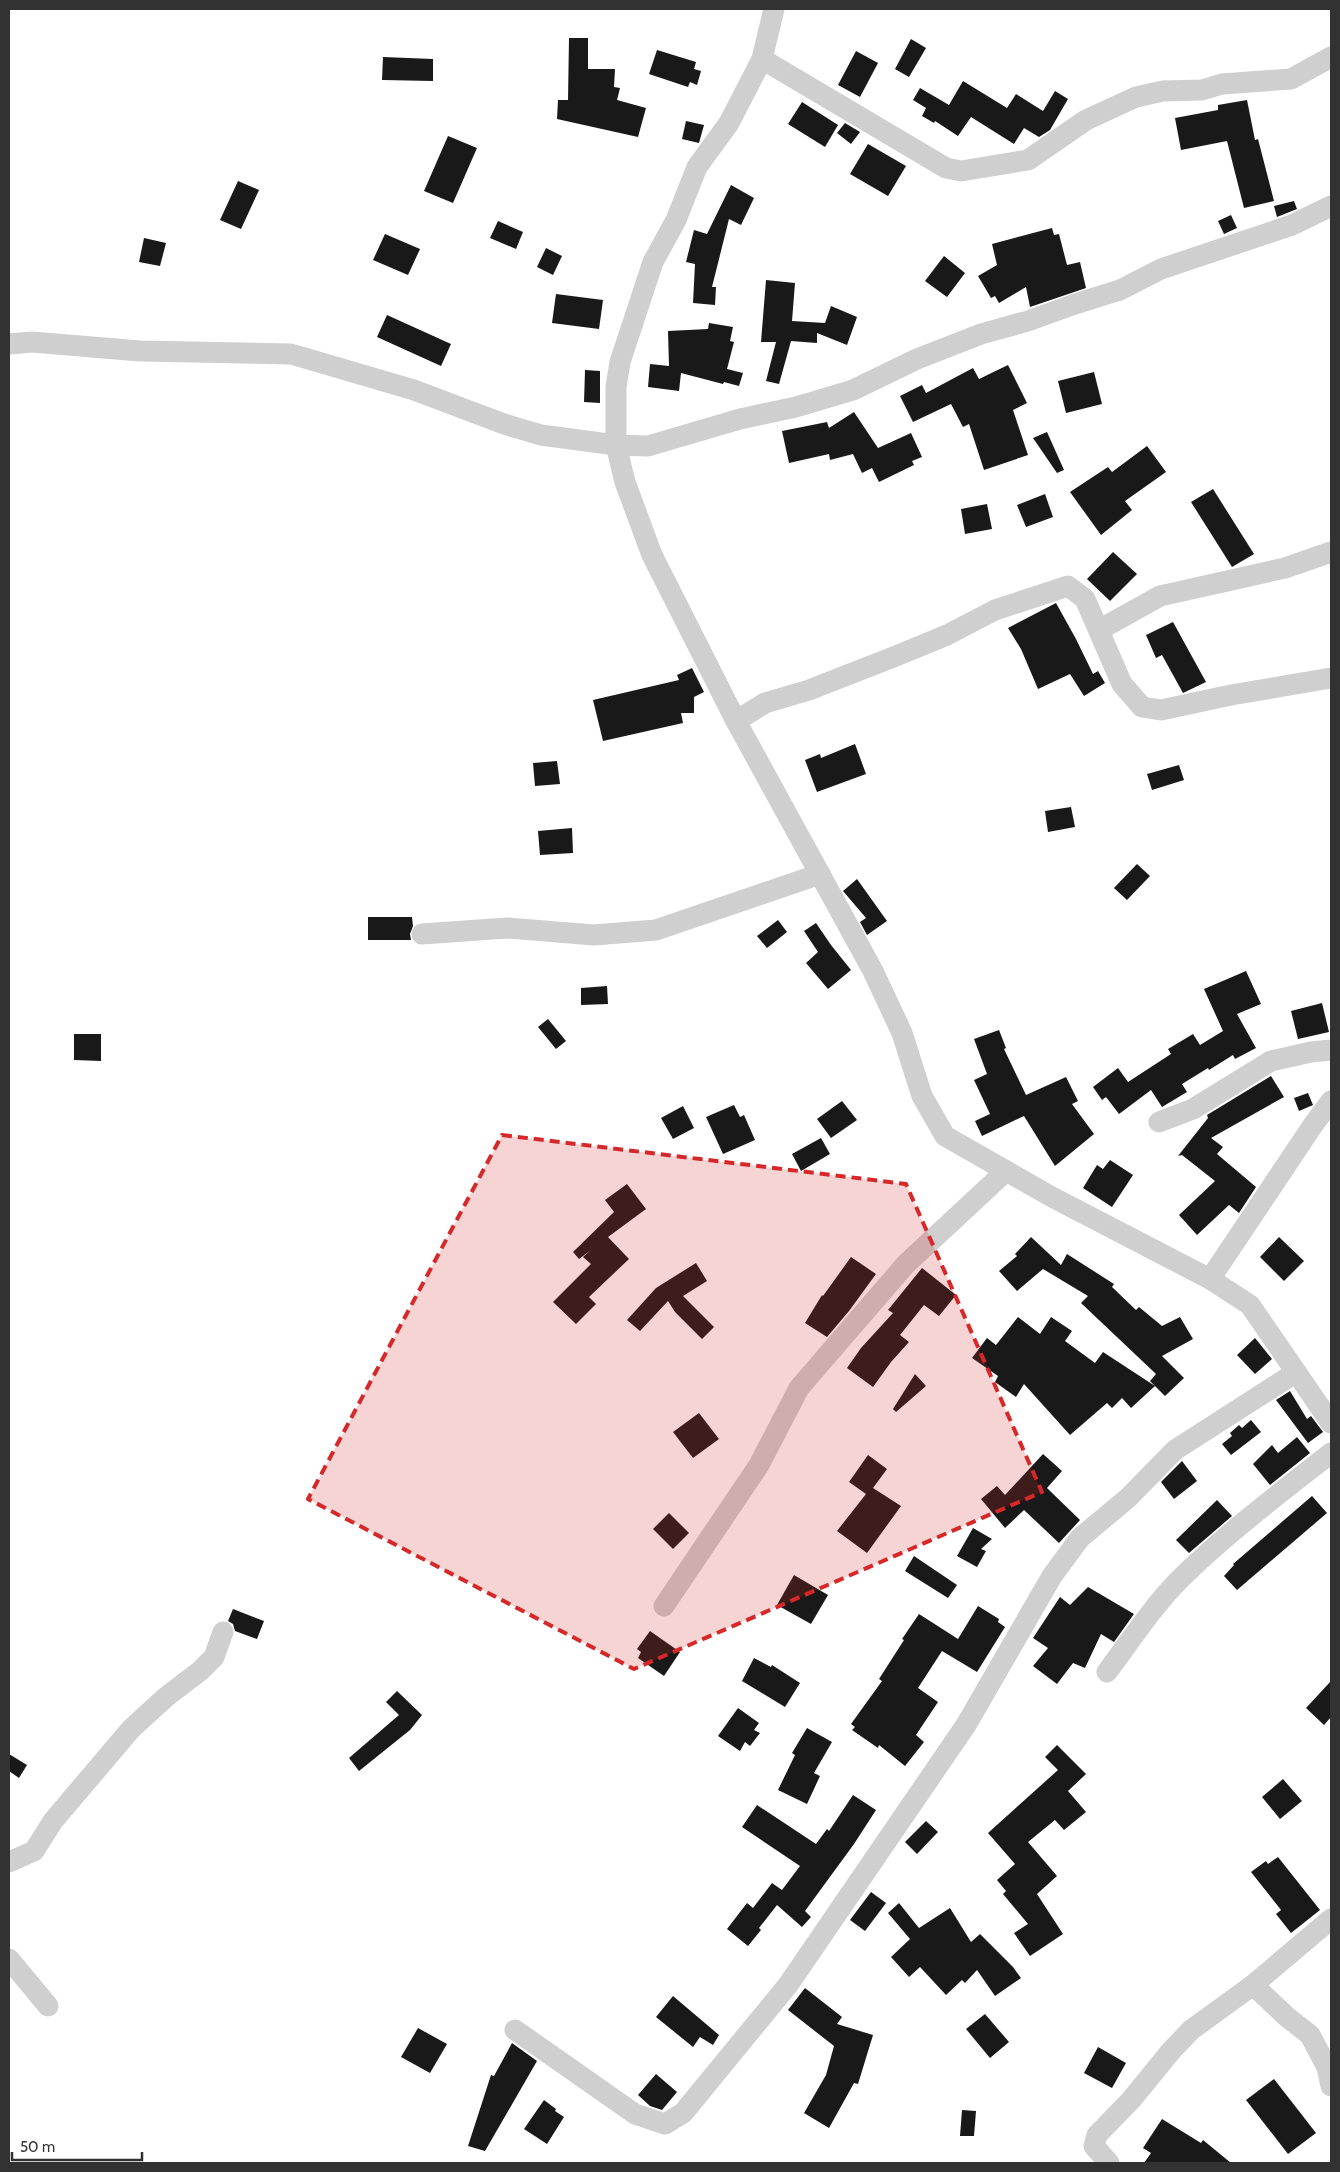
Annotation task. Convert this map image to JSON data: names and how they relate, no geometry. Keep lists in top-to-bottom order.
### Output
{
  "scale_bar": "50 m"
}
